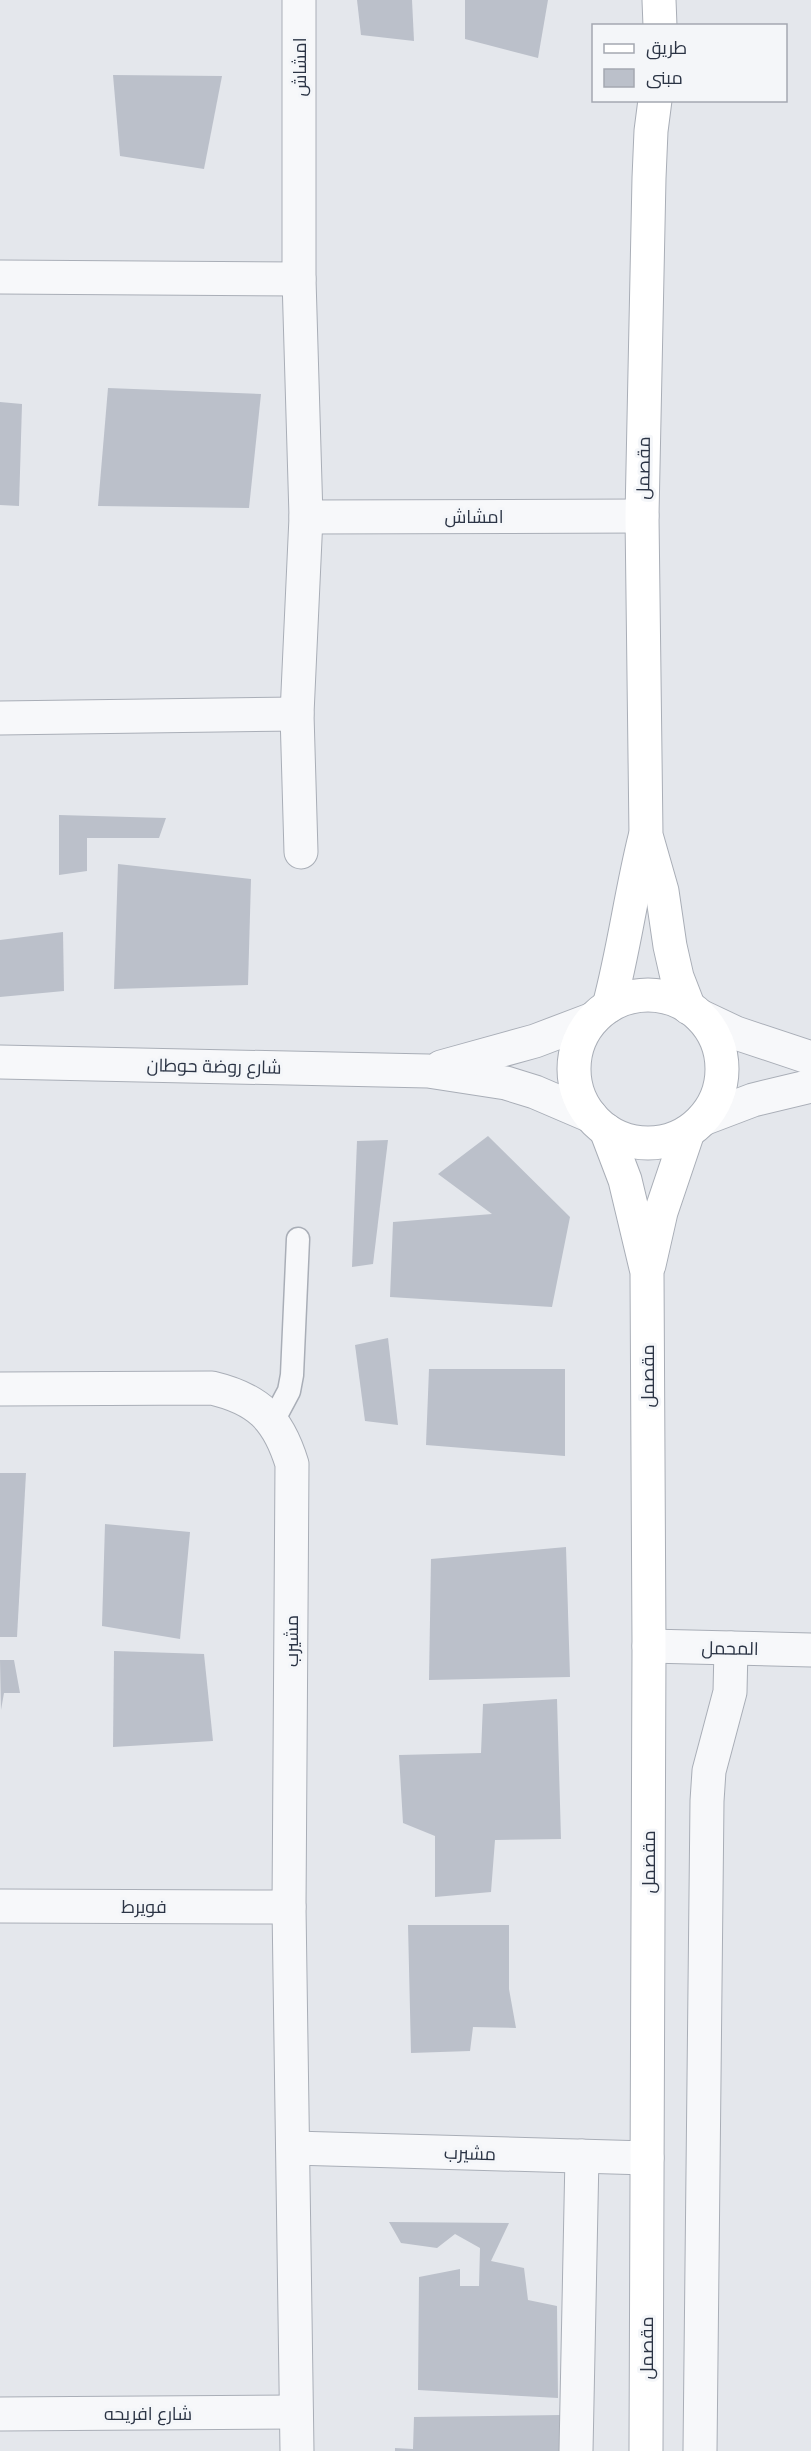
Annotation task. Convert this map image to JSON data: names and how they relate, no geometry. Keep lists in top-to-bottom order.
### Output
{
  "streets": {
    "street": [
      "امشاش",
      "مقصمل",
      "شارع روضة حوطان",
      "مشيرب",
      "المحمل",
      "فويرط",
      "شارع افريحه"
    ]
  },
  "crossings": [
    ["امشاش", "مقصمل"],
    ["مقصمل", "شارع روضة حوطان"],
    ["مقصمل", "مشيرب"],
    ["مقصمل", "المحمل"],
    ["مشيرب", "فويرط"],
    ["مشيرب", "شارع افريحه"]
  ],
  "legend": ["طريق", "مبنى"]
}
